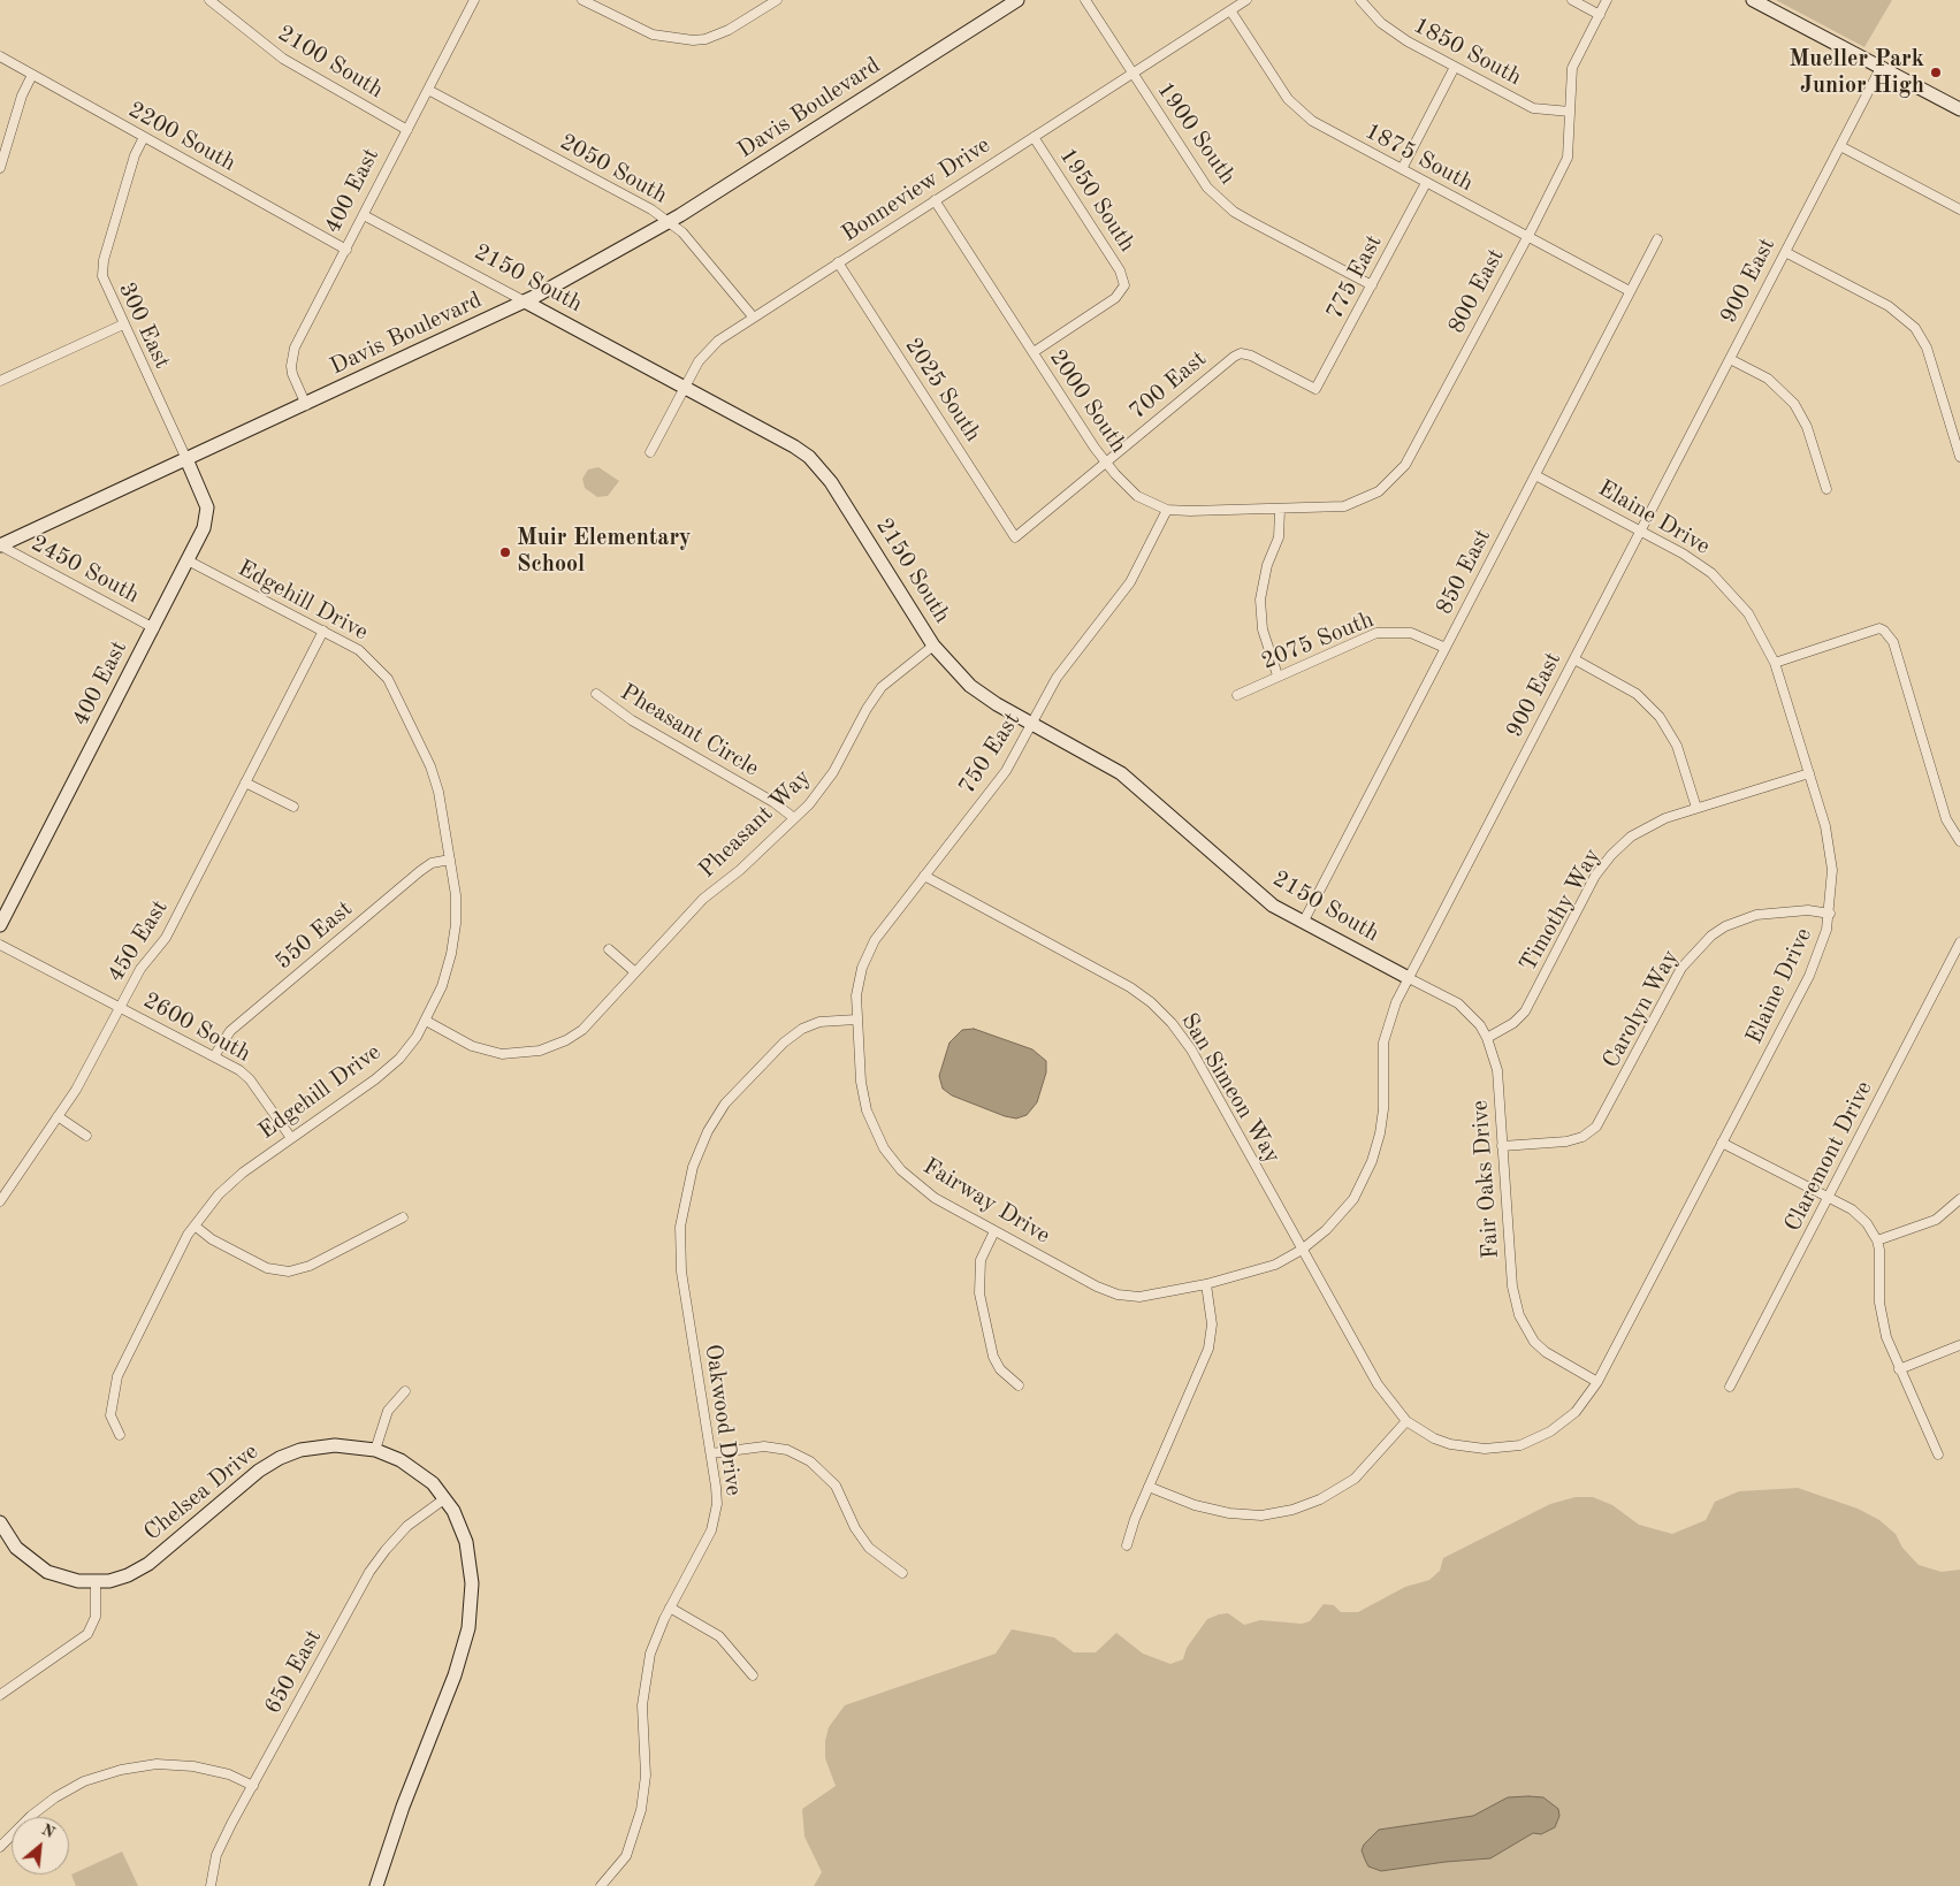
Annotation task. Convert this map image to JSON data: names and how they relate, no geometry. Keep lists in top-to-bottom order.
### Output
{
  "streets": {
    "street": [
      "1850 South",
      "2100 South",
      "Davis Boulevard",
      "1900 South",
      "2200 South",
      "1875 South",
      "2050 South",
      "Bonneview Drive",
      "400 East",
      "1950 South",
      "775 East",
      "2150 South",
      "900 East",
      "800 East",
      "300 East",
      "700 East",
      "2025 South",
      "2000 South",
      "Elaine Drive",
      "2450 South",
      "850 East",
      "Edgehill Drive",
      "2075 South",
      "Pheasant Circle",
      "750 East",
      "Pheasant Way",
      "Timothy Way",
      "550 East",
      "450 East",
      "Carolyn Way",
      "2600 South",
      "San Simeon Way",
      "Claremont Drive",
      "Fair Oaks Drive",
      "Fairway Drive",
      "Oakwood Drive",
      "Chelsea Drive",
      "650 East"
    ]
  },
  "crossings": [
    ["1850 South", "800 East"],
    ["2100 South", "400 East"],
    ["Davis Boulevard", "2050 South"],
    ["Davis Boulevard", "400 East"],
    ["Davis Boulevard", "2150 South"],
    ["Davis Boulevard", "300 East"],
    ["Davis Boulevard", "2450 South"],
    ["1900 South", "Bonneview Drive"],
    ["1900 South", "775 East"],
    ["2200 South", "400 East"],
    ["2200 South", "300 East"],
    ["1875 South", "Bonneview Drive"],
    ["1875 South", "775 East"],
    ["1875 South", "800 East"],
    ["1875 South", "850 East"],
    ["2050 South", "Bonneview Drive"],
    ["2050 South", "400 East"],
    ["Bonneview Drive", "1950 South"],
    ["Bonneview Drive", "2150 South"],
    ["Bonneview Drive", "2025 South"],
    ["Bonneview Drive", "2000 South"],
    ["400 East", "2150 South"],
    ["400 East", "300 East"],
    ["400 East", "2450 South"],
    ["400 East", "Edgehill Drive"],
    ["1950 South", "2000 South"],
    ["775 East", "700 East"],
    ["2150 South", "900 East"],
    ["2150 South", "850 East"],
    ["2150 South", "750 East"],
    ["2150 South", "Pheasant Way"],
    ["2150 South", "Fair Oaks Drive"],
    ["900 East", "Elaine Drive"],
    ["900 East", "San Simeon Way"],
    ["900 East", "Fair Oaks Drive"],
    ["900 East", "Fairway Drive"],
    ["800 East", "2000 South"],
    ["700 East", "2025 South"],
    ["700 East", "2000 South"],
    ["2000 South", "750 East"],
    ["Elaine Drive", "850 East"],
    ["Elaine Drive", "Timothy Way"],
    ["Elaine Drive", "Carolyn Way"],
    ["Elaine Drive", "San Simeon Way"],
    ["Elaine Drive", "Fair Oaks Drive"],
    ["850 East", "2075 South"],
    ["Edgehill Drive", "Pheasant Way"],
    ["Edgehill Drive", "550 East"],
    ["Edgehill Drive", "450 East"],
    ["Edgehill Drive", "2600 South"],
    ["Pheasant Circle", "Pheasant Way"],
    ["750 East", "San Simeon Way"],
    ["750 East", "Fairway Drive"],
    ["750 East", "Oakwood Drive"],
    ["Timothy Way", "Fair Oaks Drive"],
    ["550 East", "2600 South"],
    ["450 East", "2600 South"],
    ["Carolyn Way", "Fair Oaks Drive"],
    ["Fairway Drive", "Oakwood Drive"],
    ["Chelsea Drive", "650 East"]
  ],
  "places": ["Mueller Park Junior High", "Muir Elementary School"],
  "north": "top right"
}
